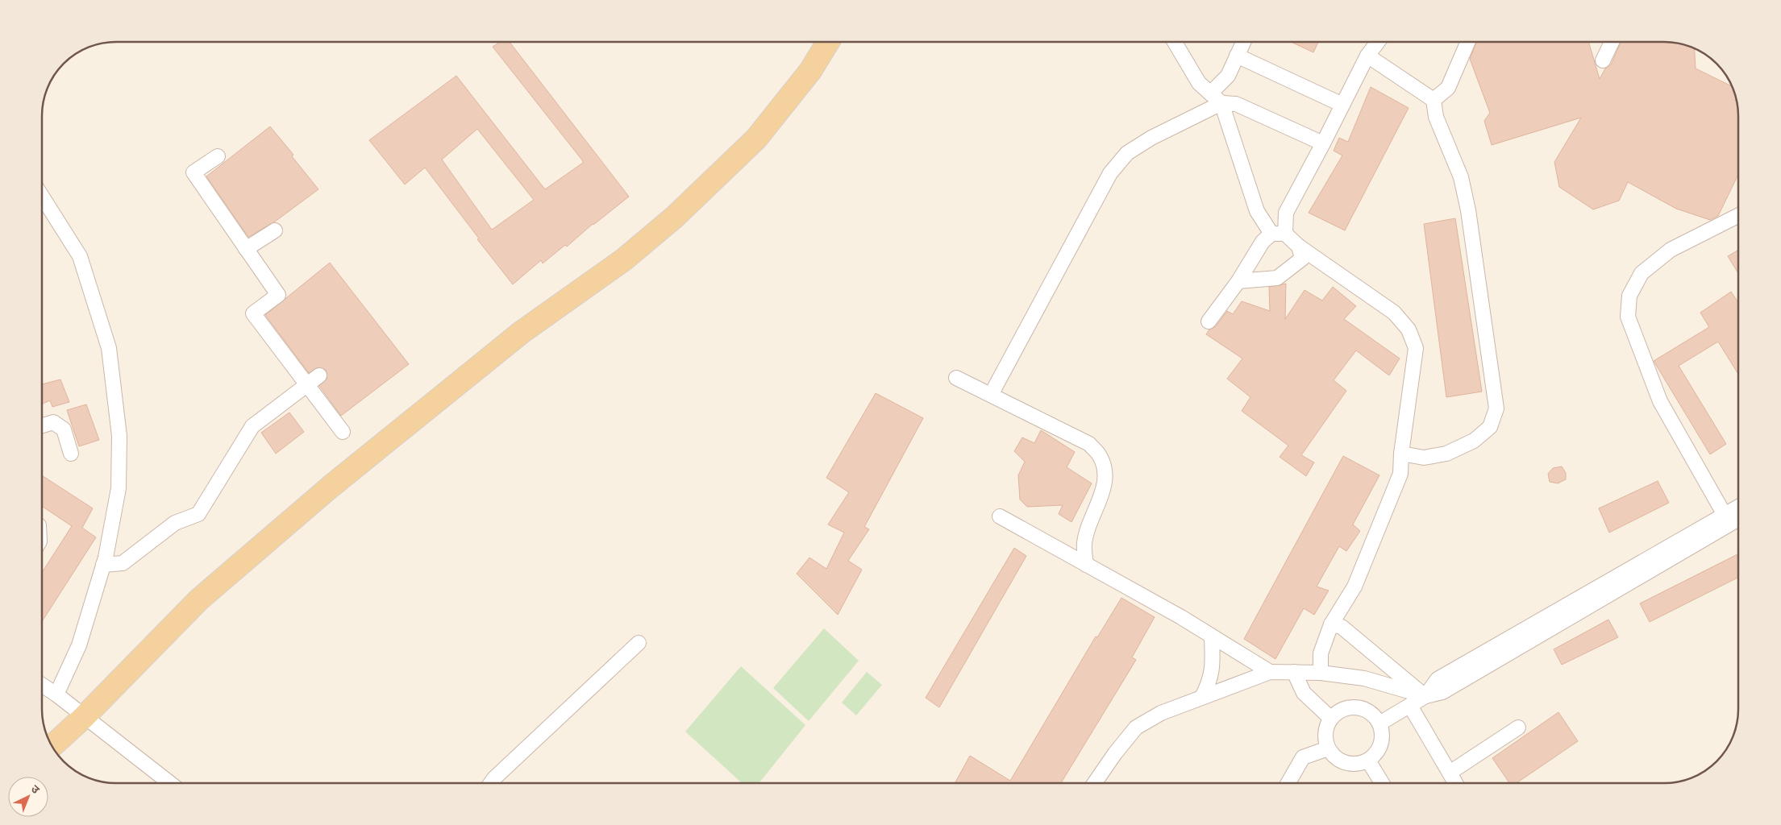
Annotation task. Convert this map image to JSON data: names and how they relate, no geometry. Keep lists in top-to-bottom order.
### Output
{
  "north": "top right"
}
